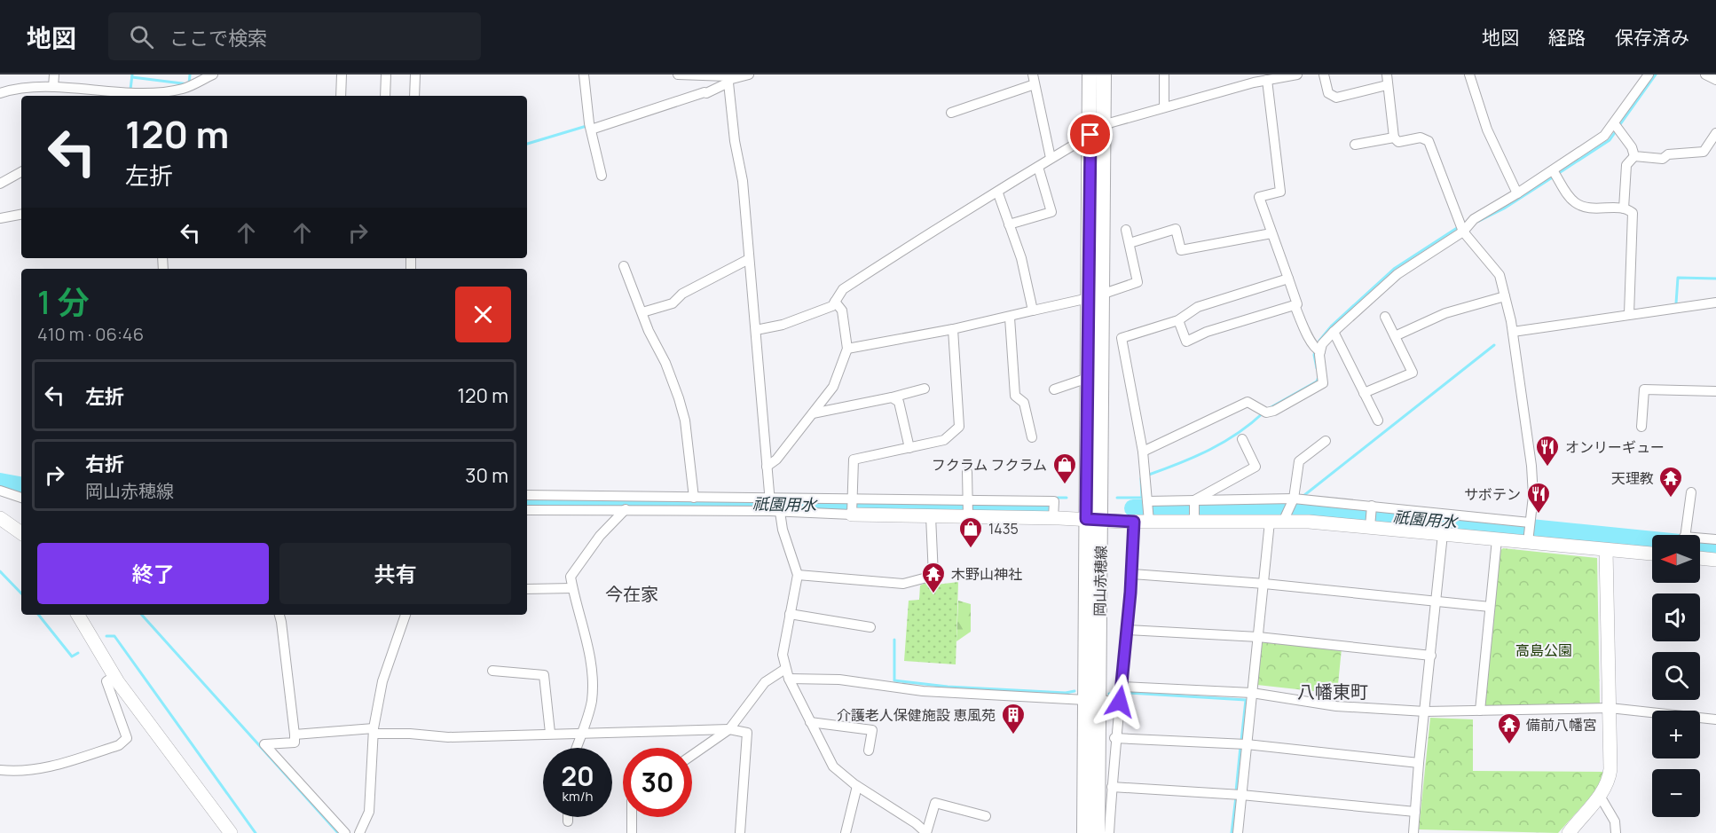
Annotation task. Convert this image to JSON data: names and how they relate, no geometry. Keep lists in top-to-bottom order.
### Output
{
  "streets": {
    "main road": ["岡山赤穂線"]
  },
  "districts": ["今在家", "八幡東町"],
  "water": ["祇園用水"],
  "parks": ["高島公園"],
  "places": {
    "restaurant": ["オンリーギュー", "サボテン"],
    "shop": ["フクラム フクラム", "1435"],
    "temple": ["天理教", "木野山神社", "備前八幡宮"],
    "building": ["介護老人保健施設 恵風苑"]
  },
  "north": "left",
  "page": {
    "header": "地図",
    "search": "ここで検索",
    "nav": ["地図", "経路", "保存済み"],
    "turn": ["120 m", "左折"],
    "heading": ["1 分", "410 m · 06:46"],
    "list": [
      {
        "name": "左折",
        "value": "120 m"
      },
      {
        "name": "右折",
        "note": "岡山赤穂線",
        "value": "30 m"
      }
    ],
    "buttons": ["終了", "共有"],
    "map_buttons": ["+", "−"],
    "speed": "20 km/h",
    "limit": "30"
  }
}
